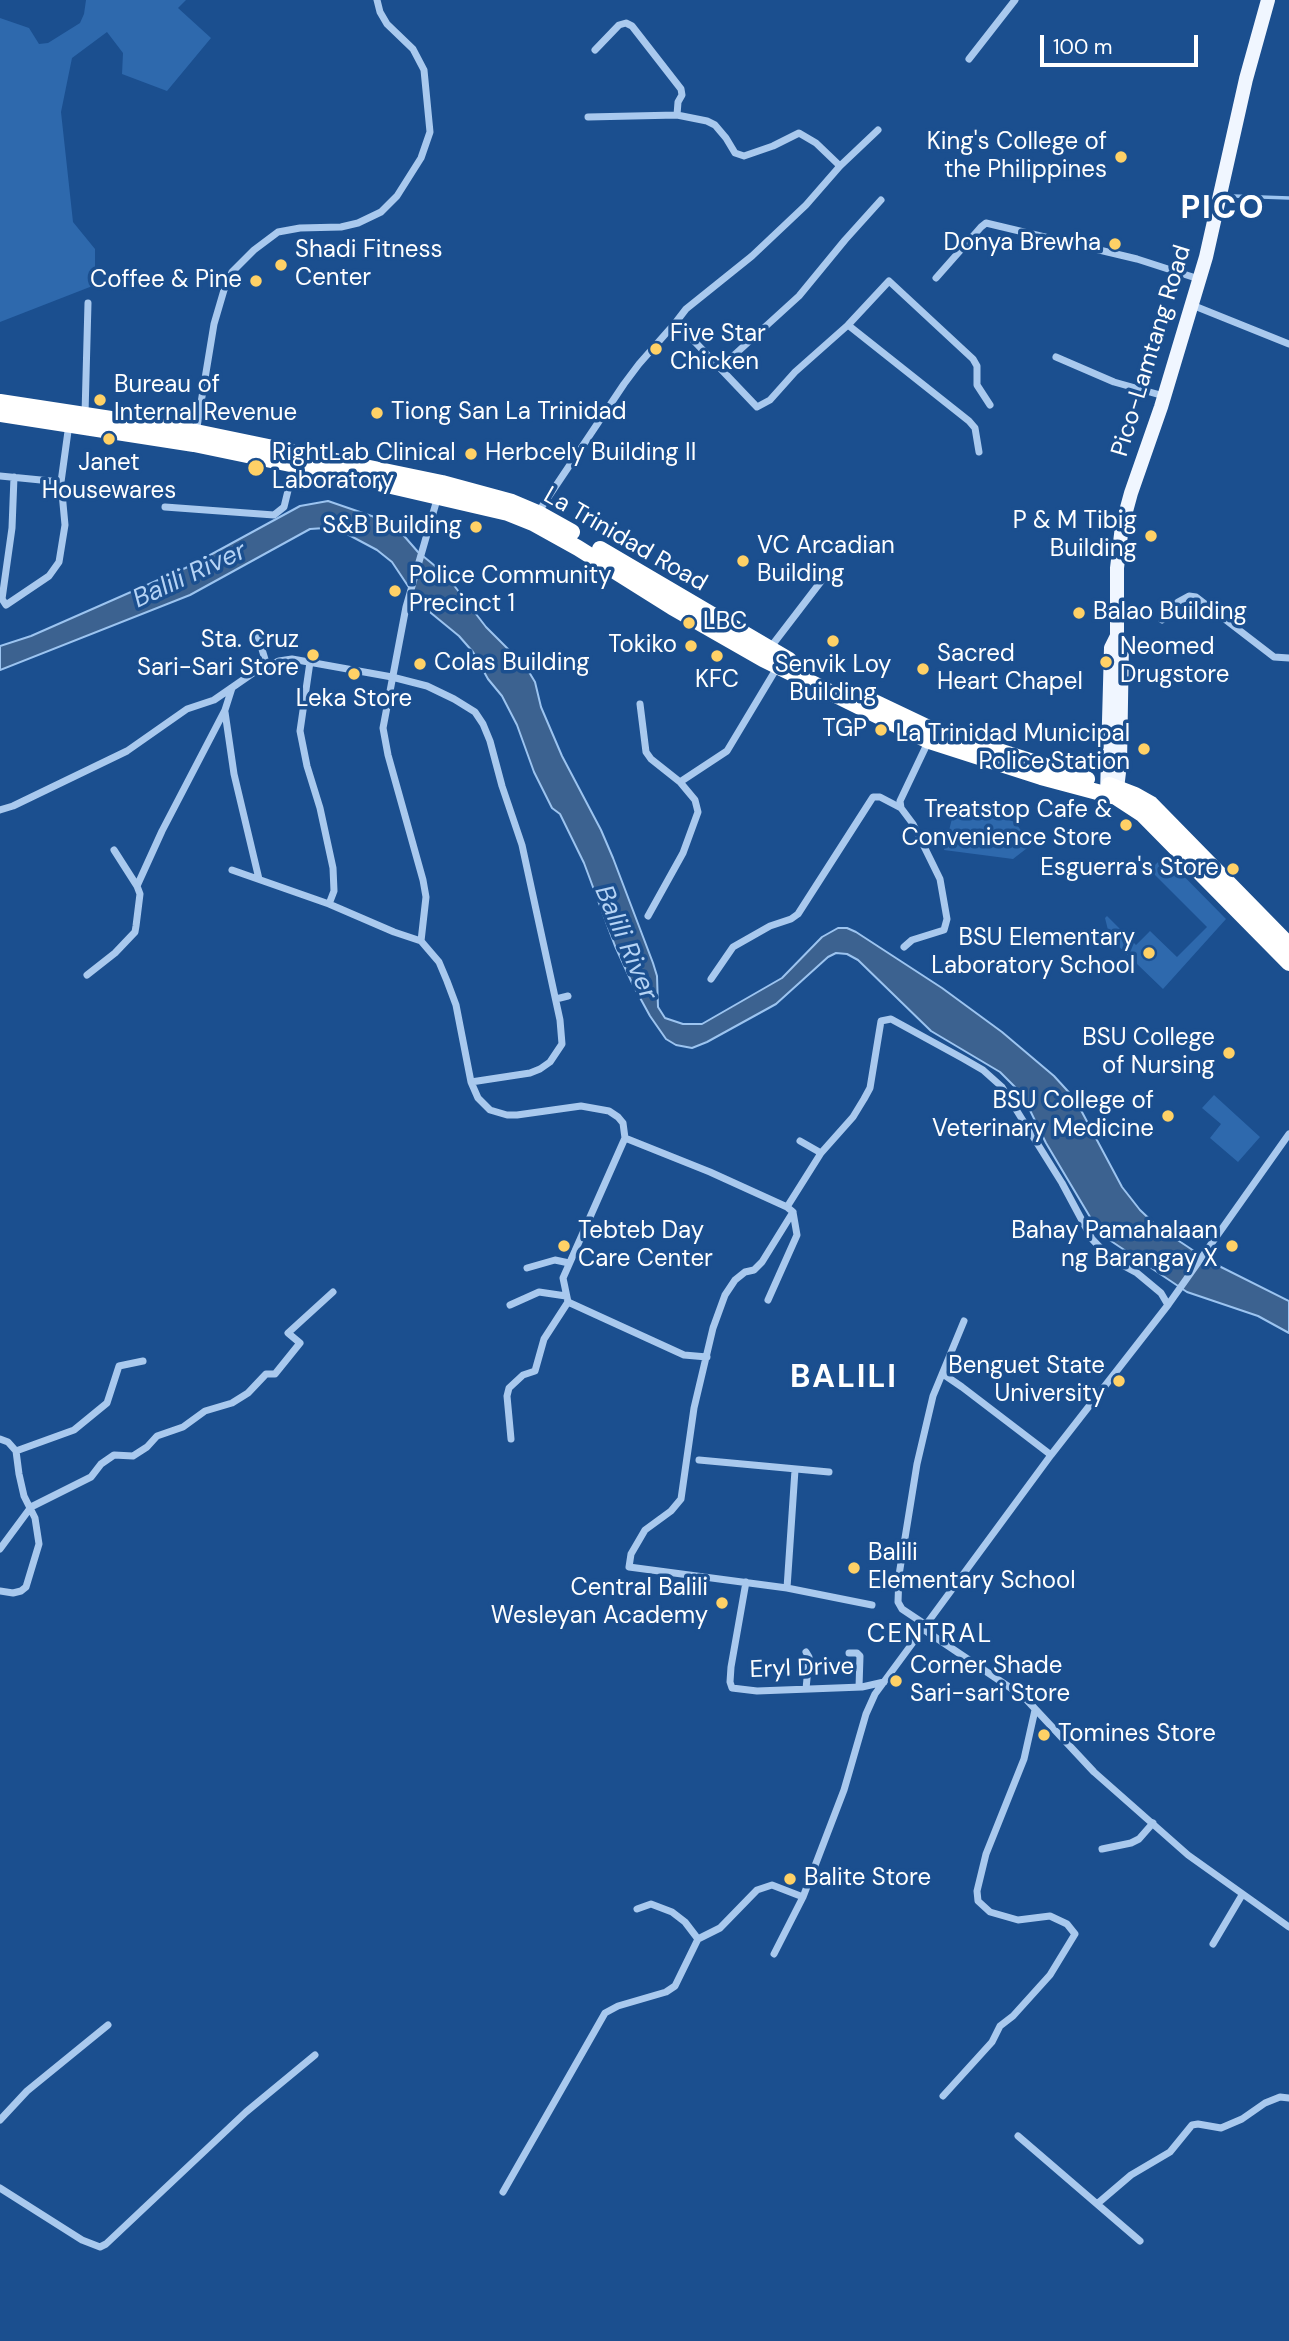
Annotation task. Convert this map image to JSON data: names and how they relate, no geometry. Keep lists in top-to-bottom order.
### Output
{
  "streets": {
    "highway": ["La Trinidad Road"],
    "main road": ["Pico-Lamtang Road"],
    "street": ["Eryl Drive"]
  },
  "crossings": [
    ["Pico-Lamtang Road", "La Trinidad Road"]
  ],
  "districts": ["PICO", "BALILI", "CENTRAL"],
  "water": ["Balili River"],
  "places": [
    "King's College of the Philippines",
    "Donya Brewha",
    "Shadi Fitness Center",
    "Coffee & Pine",
    "Five Star Chicken",
    "Bureau of Internal Revenue",
    "Tiong San La Trinidad",
    "Janet Housewares",
    "Herbcely Building II",
    "RightLab Clinical Laboratory",
    "S&B Building",
    "P & M Tibig Building",
    "VC Arcadian Building",
    "Police Community Precinct 1",
    "Balao Building",
    "LBC",
    "Senvik Loy Building",
    "Tokiko",
    "Sta. Cruz Sari-Sari Store",
    "KFC",
    "Neomed Drugstore",
    "Colas Building",
    "Sacred Heart Chapel",
    "Leka Store",
    "TGP",
    "La Trinidad Municipal Police Station",
    "Treatstop Cafe & Convenience Store",
    "Esguerra's Store",
    "BSU Elementary Laboratory School",
    "BSU College of Nursing",
    "BSU College of Veterinary Medicine",
    "Tebteb Day Care Center",
    "Bahay Pamahalaan ng Barangay X",
    "Benguet State University",
    "Balili Elementary School",
    "Central Balili Wesleyan Academy",
    "Corner Shade Sari-sari Store",
    "Tomines Store",
    "Balite Store"
  ],
  "scale_bar": "100 m"
}
